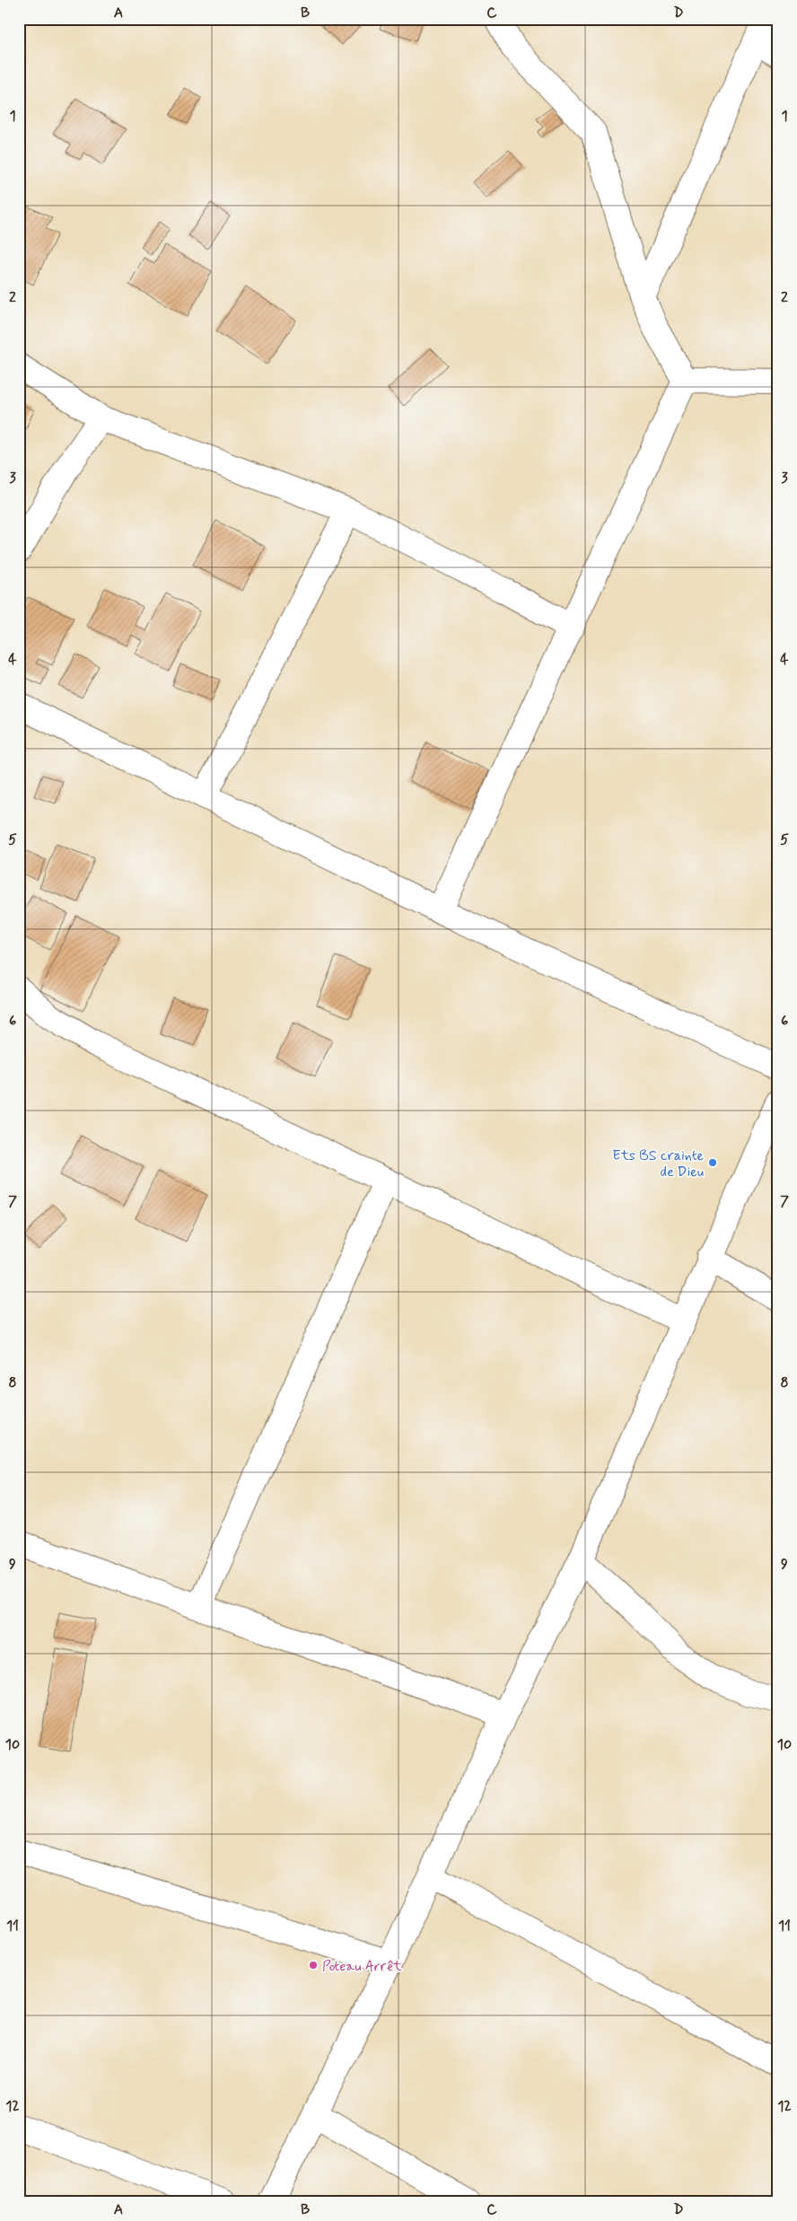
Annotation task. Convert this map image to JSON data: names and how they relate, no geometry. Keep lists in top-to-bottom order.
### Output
{
  "places": ["Ets BS crainte de Dieu", "Poteau Arrêt"],
  "grid": {
    "columns": [
      "A",
      "B",
      "C",
      "D"
    ],
    "rows": [
      "1",
      "2",
      "3",
      "4",
      "5",
      "6",
      "7",
      "8",
      "9",
      "10",
      "11",
      "12"
    ]
  }
}
